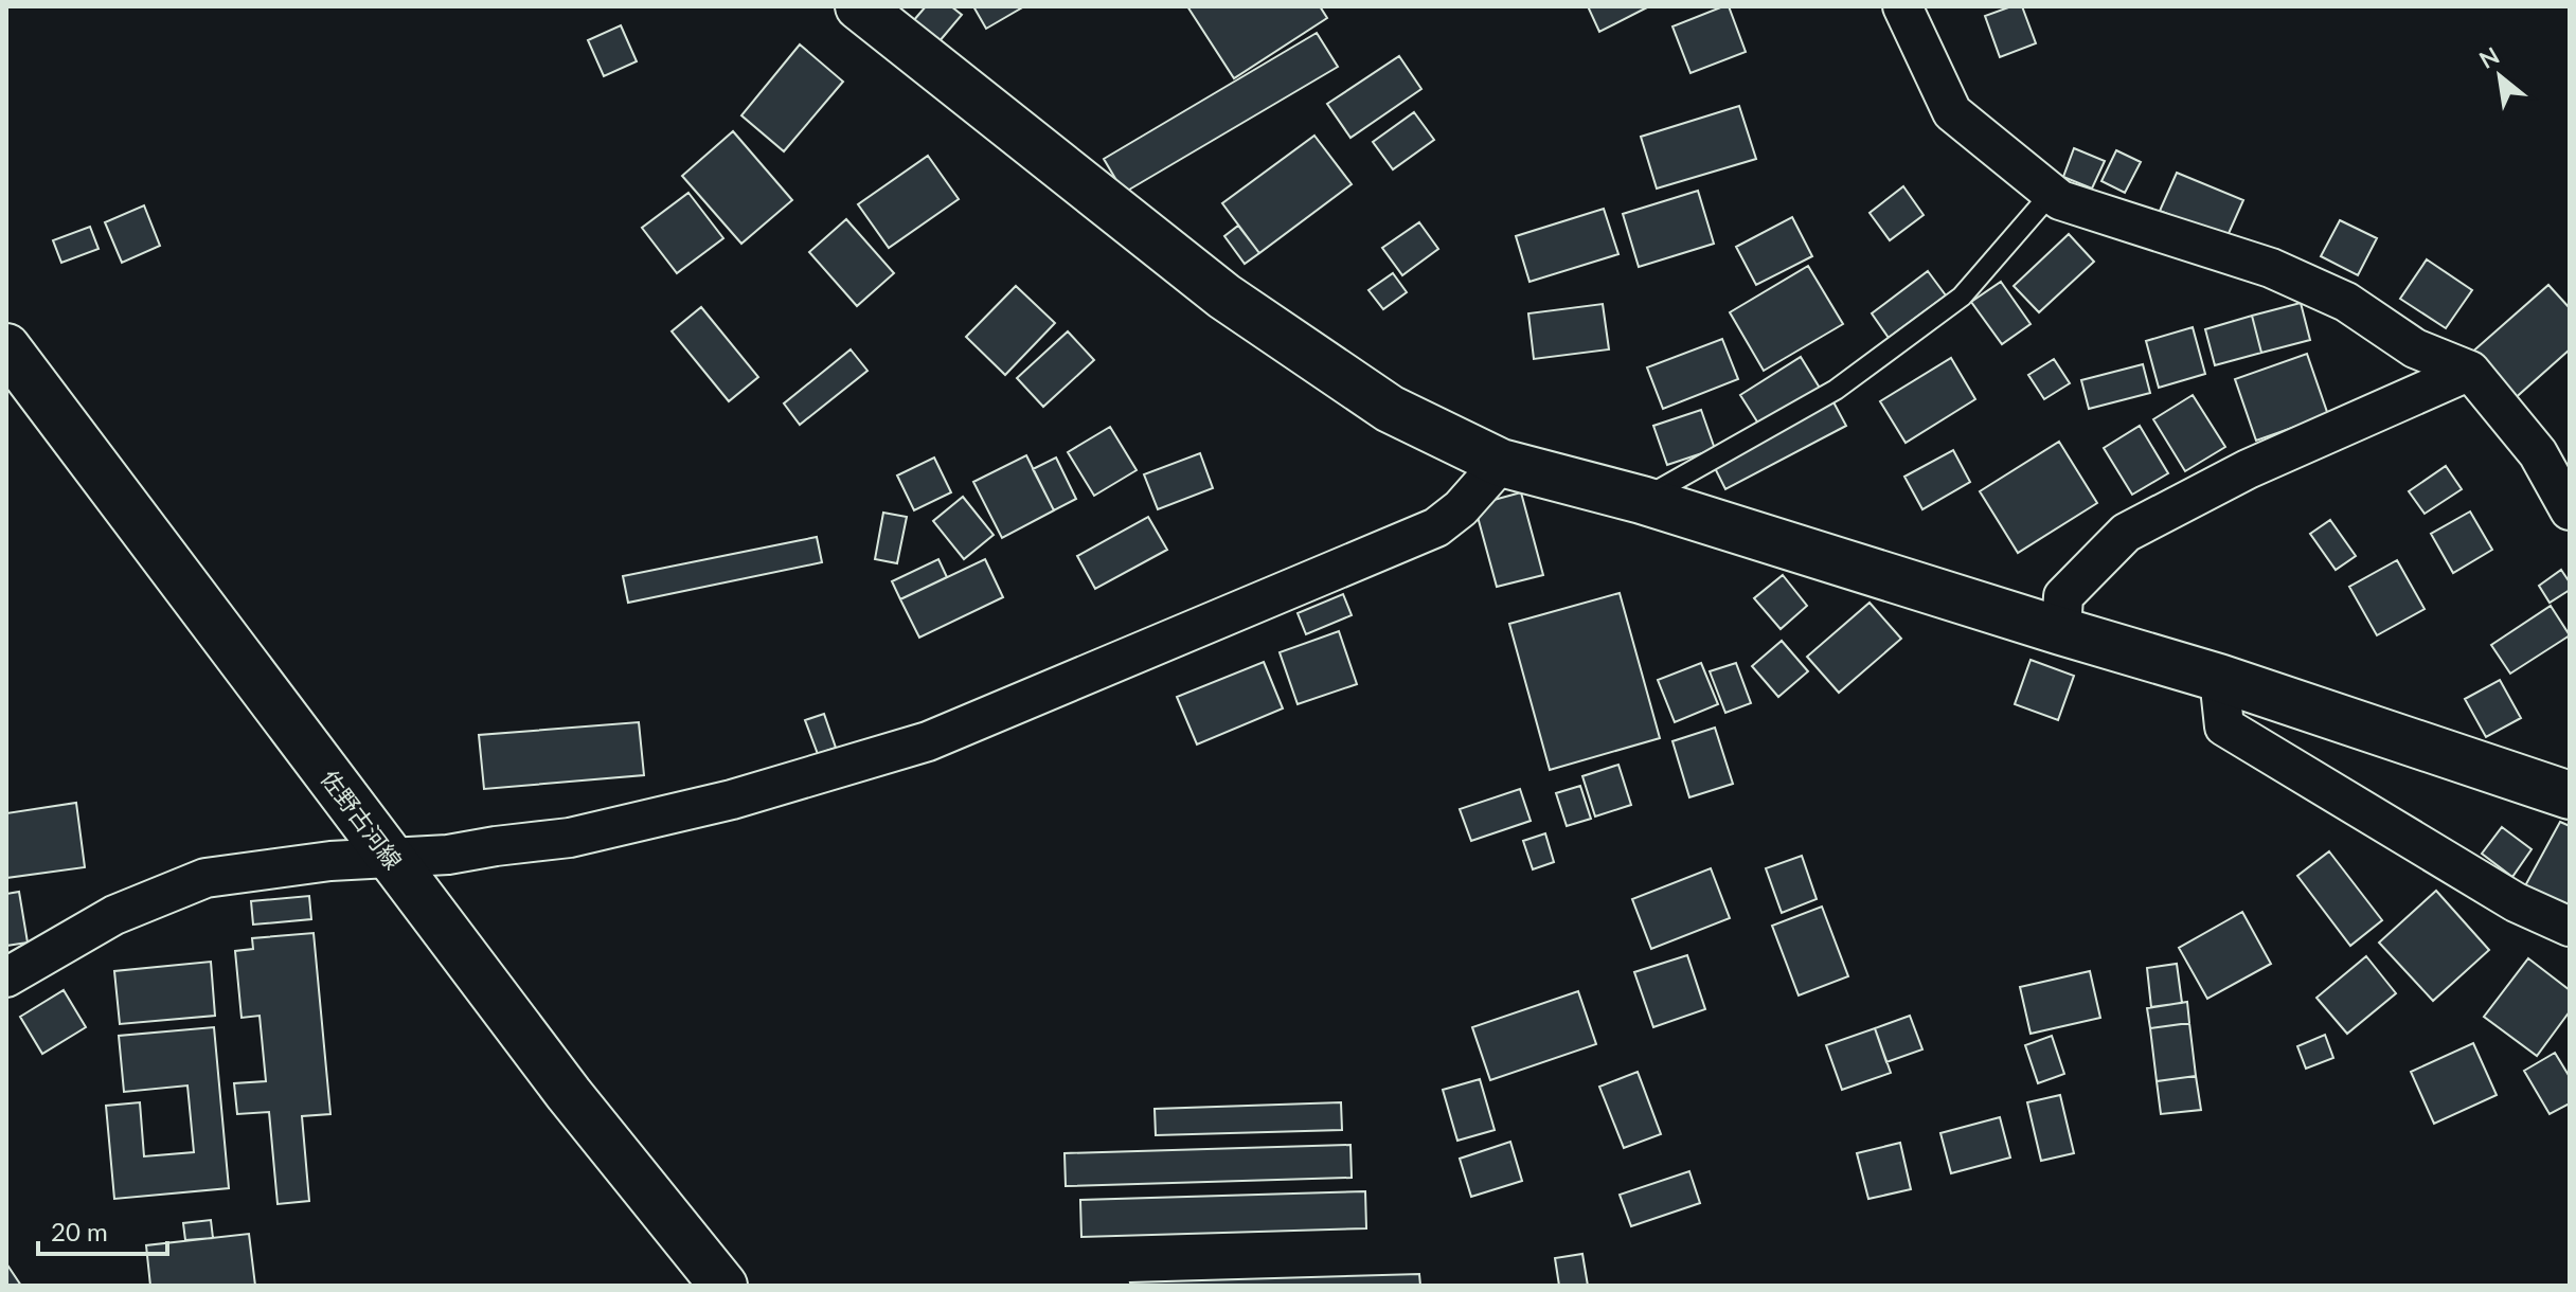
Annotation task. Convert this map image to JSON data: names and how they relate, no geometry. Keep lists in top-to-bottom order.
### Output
{
  "streets": {
    "street": ["佐野古河線"]
  },
  "scale_bar": "20 m",
  "north": "top left"
}
